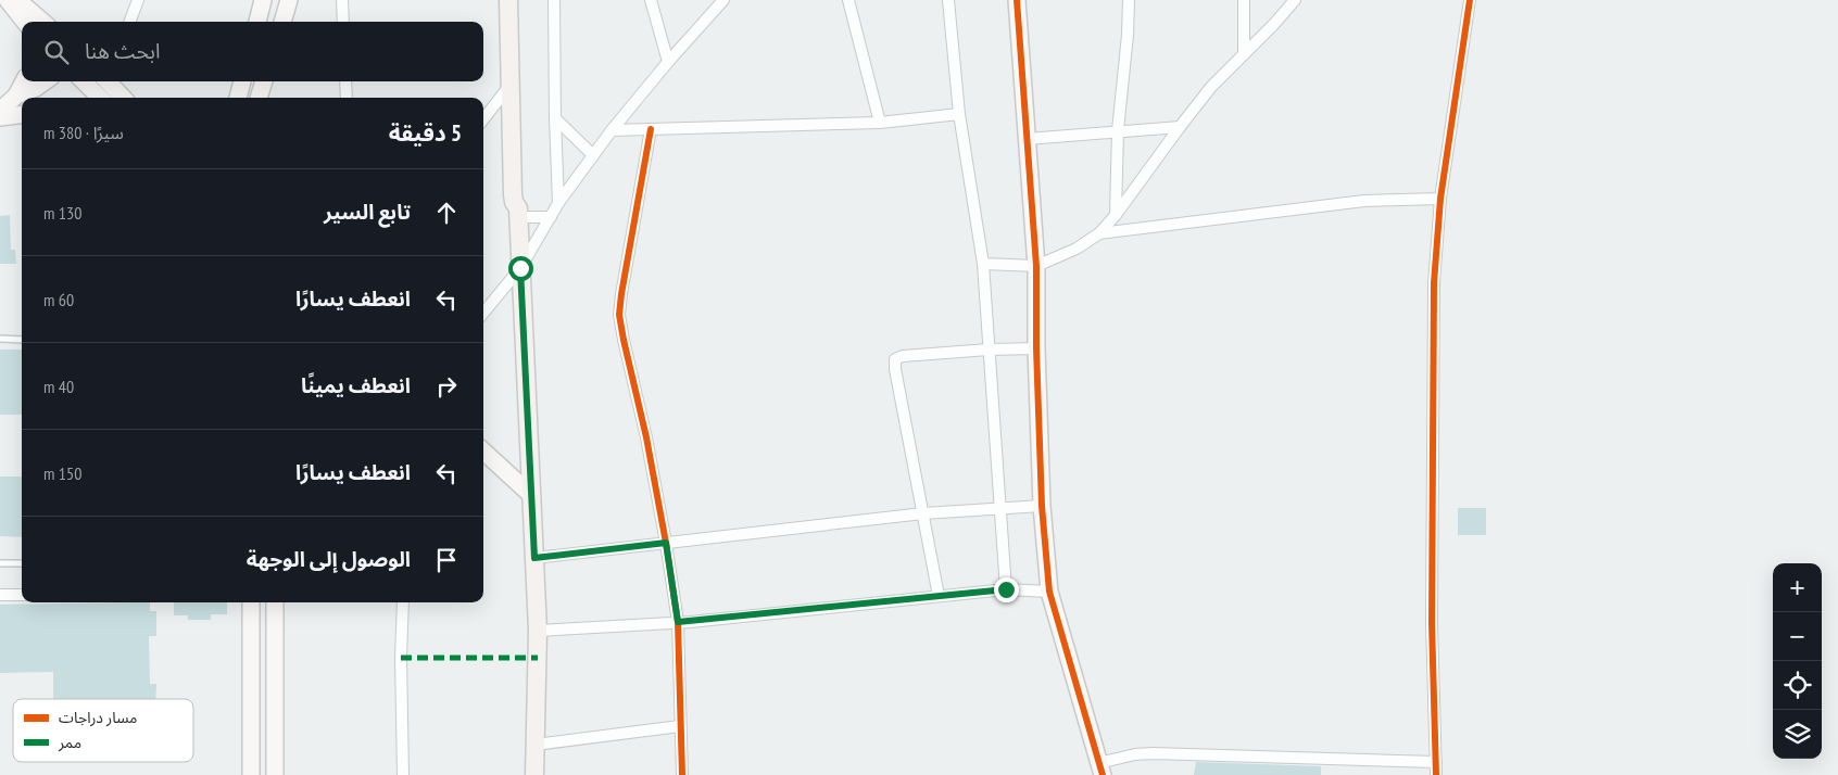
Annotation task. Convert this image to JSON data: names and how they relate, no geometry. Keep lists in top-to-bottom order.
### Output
{
  "legend": ["مسار دراجات", "ممر"],
  "page": {
    "search": "ابحث هنا",
    "heading": ["5 دقيقة", "سيرًا · 380 m"],
    "list": [
      ["تابع السير", "130 m"],
      ["انعطف يسارًا", "60 m"],
      ["انعطف يمينًا", "40 m"],
      ["انعطف يسارًا", "150 m"],
      "الوصول إلى الوجهة"
    ],
    "map_buttons": ["+", "−"]
  }
}
